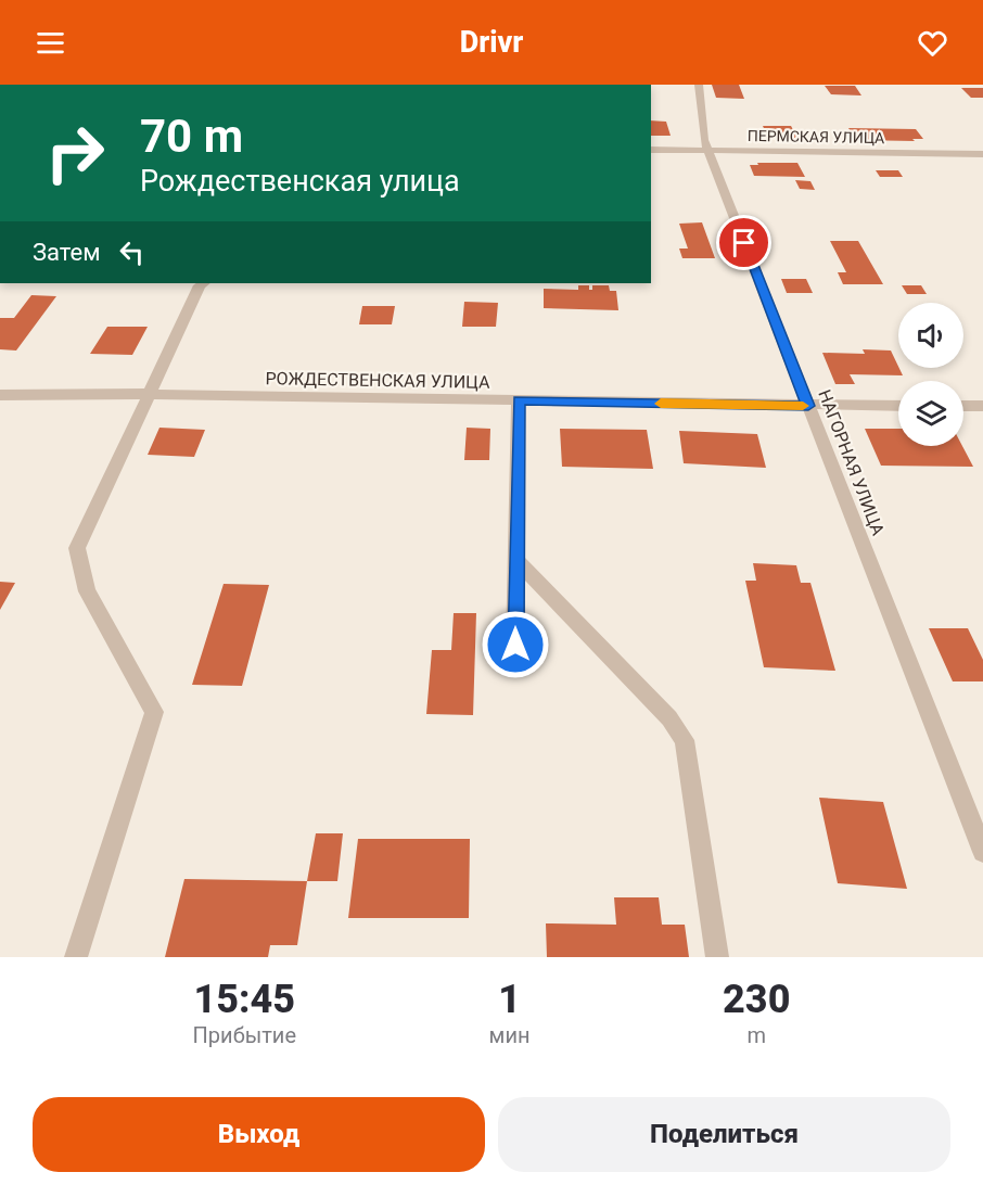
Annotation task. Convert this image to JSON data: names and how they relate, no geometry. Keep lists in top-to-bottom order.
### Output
{
  "streets": {
    "street": ["ПЕРМСКАЯ УЛИЦА", "РОЖДЕСТВЕНСКАЯ УЛИЦА", "НАГОРНАЯ УЛИЦА"]
  },
  "crossings": [
    ["ПЕРМСКАЯ УЛИЦА", "НАГОРНАЯ УЛИЦА"],
    ["РОЖДЕСТВЕНСКАЯ УЛИЦА", "НАГОРНАЯ УЛИЦА"]
  ],
  "page": {
    "header": "Drivr",
    "turn": ["70 m", "Рождественская улица"],
    "then": "Затем",
    "eta": [
      "15:45",
      "Прибытие",
      "1",
      "мин",
      "230",
      "m"
    ],
    "buttons": ["Выход", "Поделиться"]
  }
}
